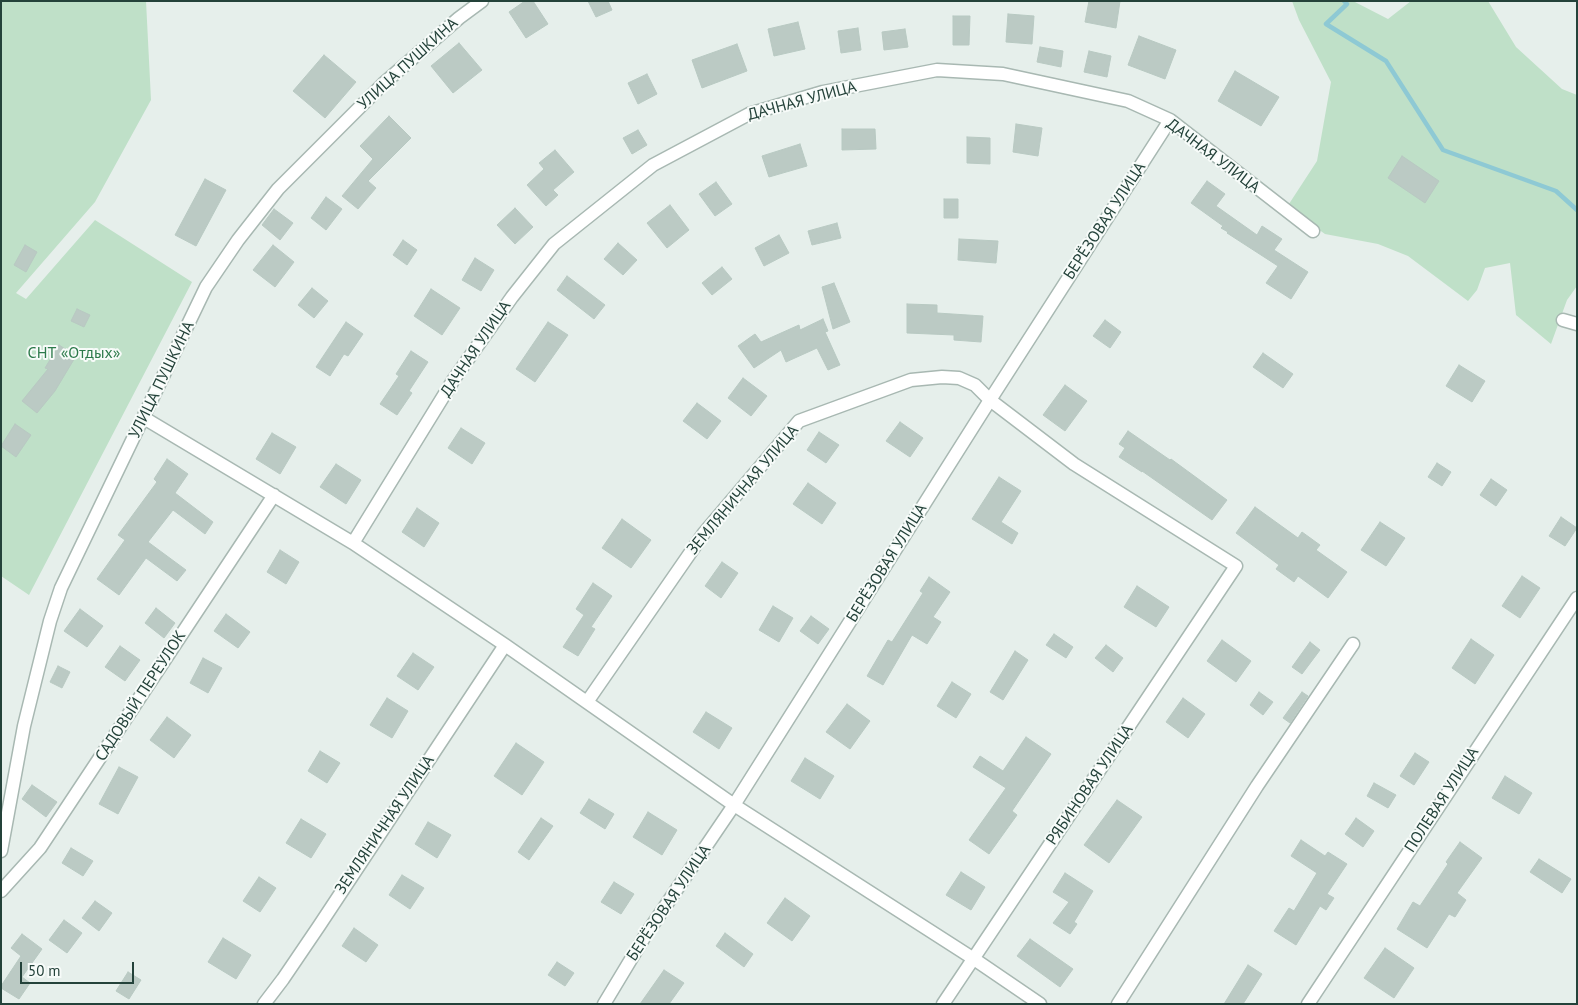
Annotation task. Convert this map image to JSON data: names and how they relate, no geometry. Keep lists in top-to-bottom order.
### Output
{
  "streets": {
    "street": [
      "УЛИЦА ПУШКИНА",
      "ДАЧНАЯ УЛИЦА",
      "БЕРЁЗОВАЯ УЛИЦА",
      "ЗЕМЛЯНИЧНАЯ УЛИЦА",
      "САДОВЫЙ ПЕРЕУЛОК",
      "РЯБИНОВАЯ УЛИЦА",
      "ПОЛЕВАЯ УЛИЦА"
    ]
  },
  "crossings": [
    ["ДАЧНАЯ УЛИЦА", "БЕРЁЗОВАЯ УЛИЦА"],
    ["БЕРЁЗОВАЯ УЛИЦА", "ЗЕМЛЯНИЧНАЯ УЛИЦА"],
    ["ЗЕМЛЯНИЧНАЯ УЛИЦА", "РЯБИНОВАЯ УЛИЦА"]
  ],
  "parks": ["СНТ «Отдых»"],
  "scale_bar": "50 m"
}
